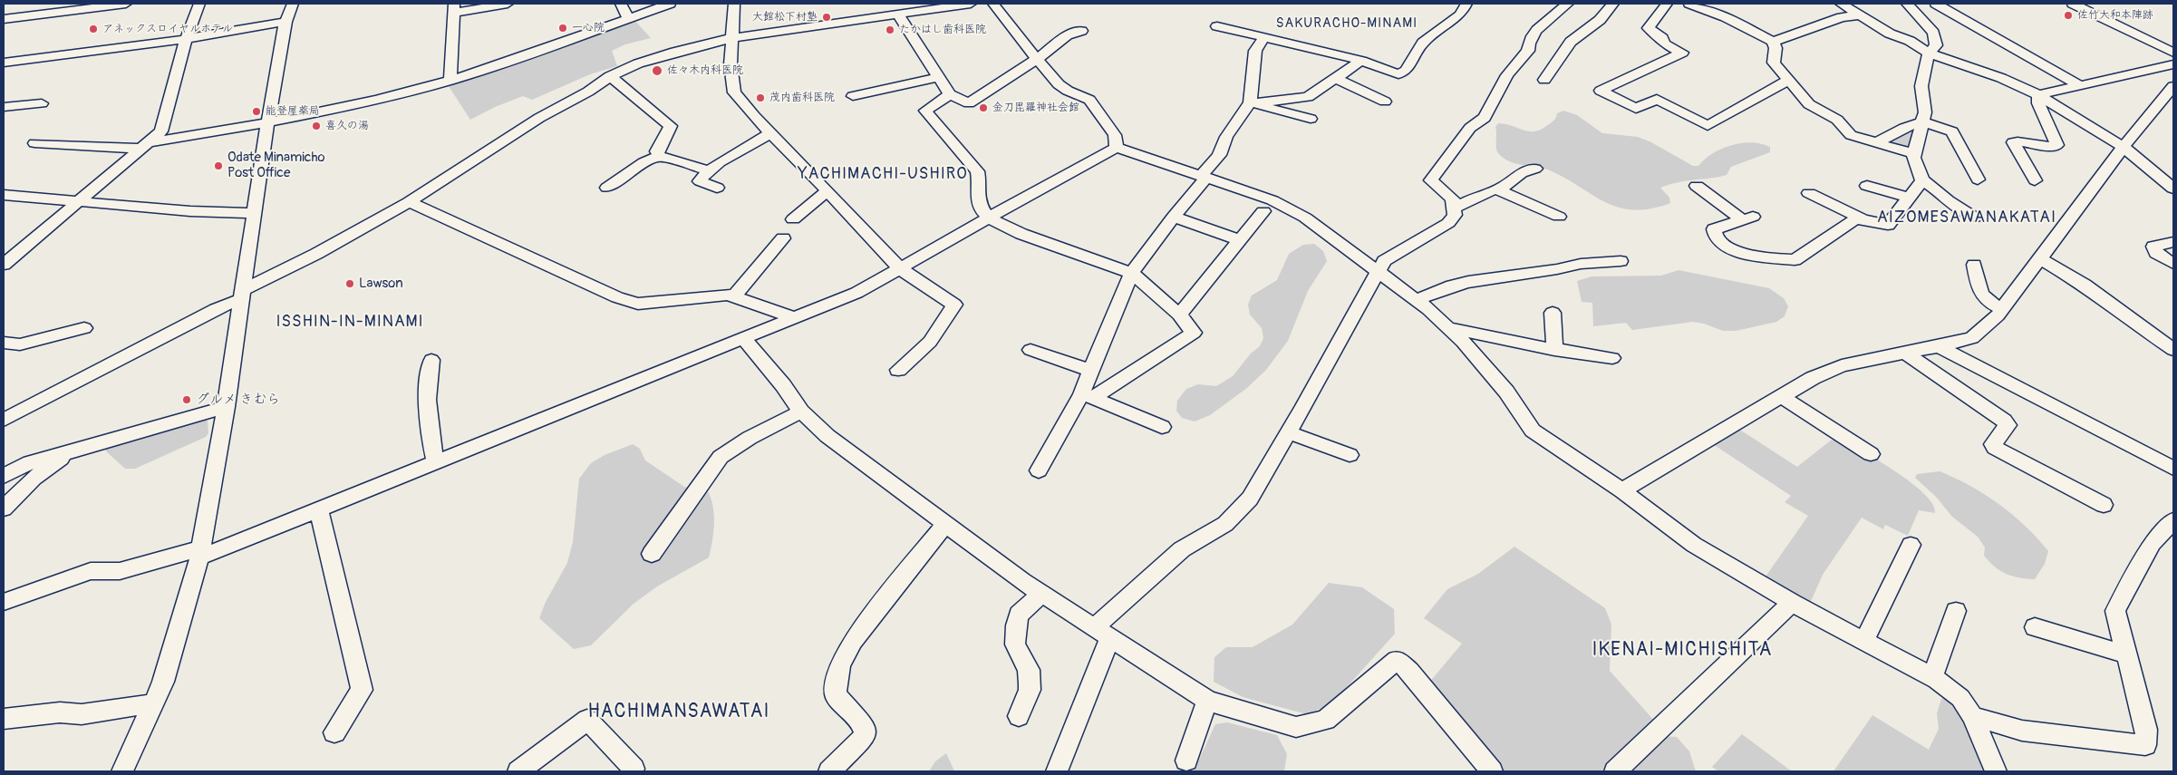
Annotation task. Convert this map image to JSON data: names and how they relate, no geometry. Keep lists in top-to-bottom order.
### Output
{
  "districts": [
    "SAKURACHO-MINAMI",
    "YACHIMACHI-USHIRO",
    "AIZOMESAWANAKATAI",
    "ISSHIN-IN-MINAMI",
    "IKENAI-MICHISHITA",
    "HACHIMANSAWATAI"
  ],
  "places": [
    "佐竹大和本陣跡",
    "大館松下村塾",
    "一心院",
    "アネックスロイヤルホテル",
    "たかはし歯科医院",
    "佐々木内科医院",
    "茂内歯科医院",
    "金刀毘羅神社会館",
    "能登屋薬局",
    "喜久の湯",
    "Odate Minamicho Post Office",
    "Lawson",
    "グルメ きむら"
  ]
}
